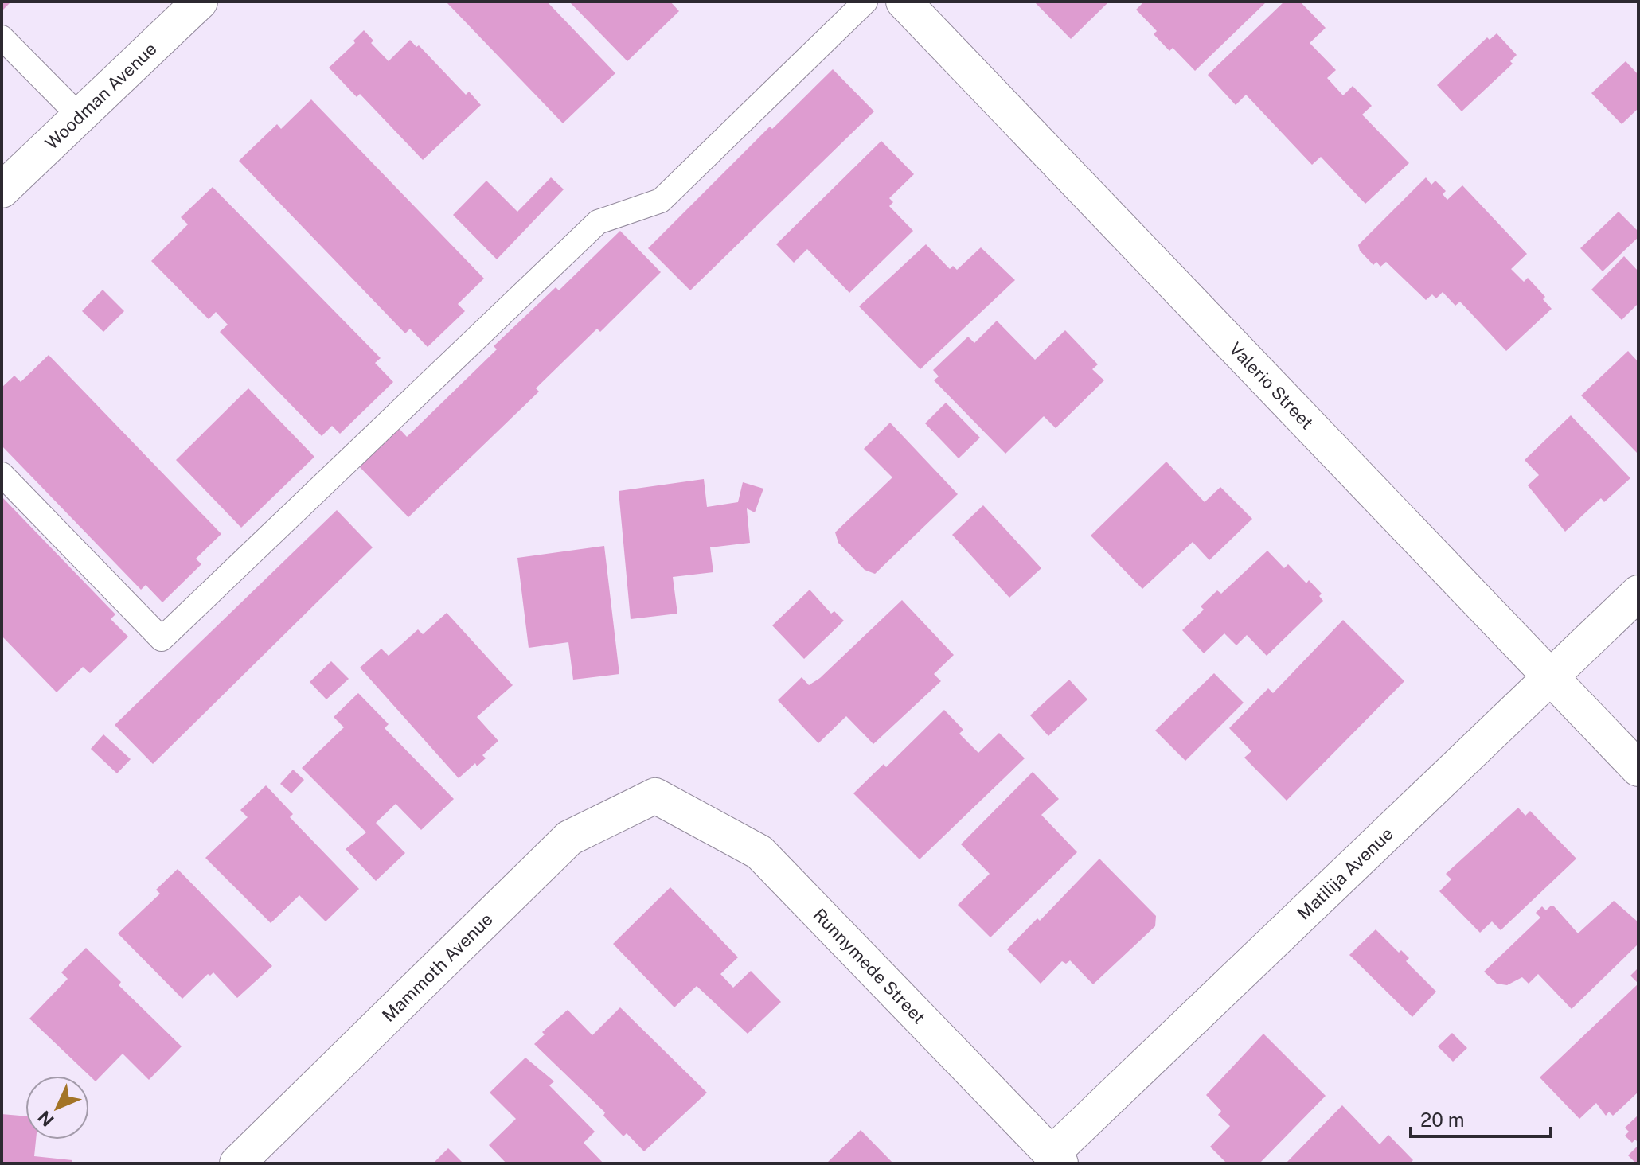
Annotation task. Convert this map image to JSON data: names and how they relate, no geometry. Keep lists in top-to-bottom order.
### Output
{
  "streets": {
    "street": [
      "Woodman Avenue",
      "Valerio Street",
      "Matilija Avenue",
      "Runnymede Street",
      "Mammoth Avenue"
    ]
  },
  "crossings": [
    ["Valerio Street", "Matilija Avenue"],
    ["Matilija Avenue", "Runnymede Street"],
    ["Runnymede Street", "Mammoth Avenue"]
  ],
  "scale_bar": "20 m",
  "north": "bottom left"
}
